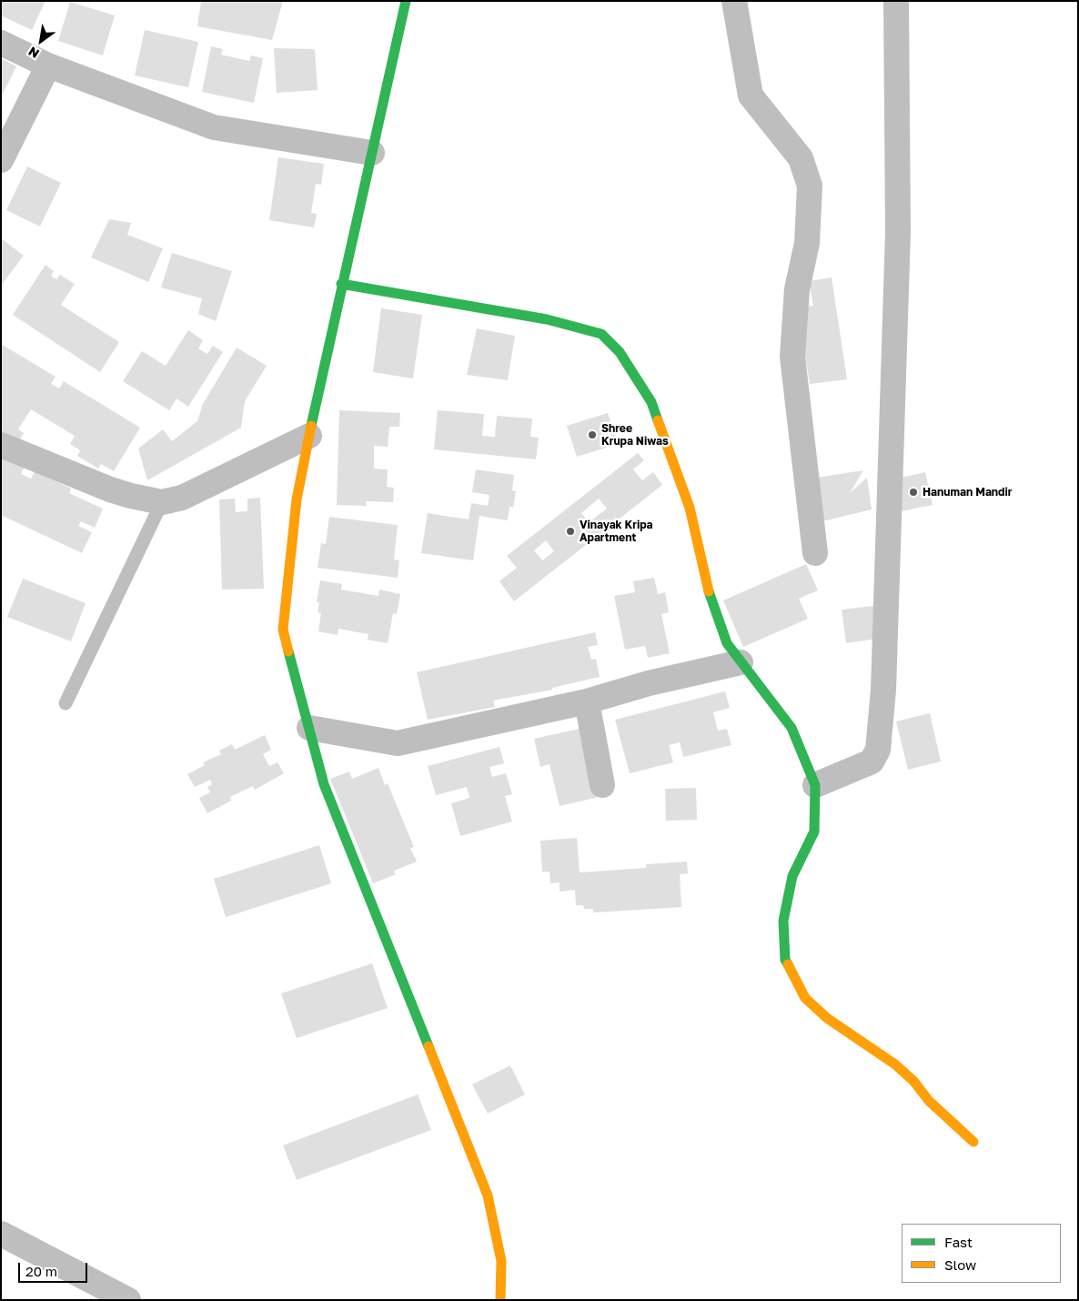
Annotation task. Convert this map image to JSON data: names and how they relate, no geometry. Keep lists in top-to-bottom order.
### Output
{
  "places": ["Shree Krupa Niwas", "Hanuman Mandir", "Vinayak Kripa Apartment"],
  "legend": ["Fast", "Slow"],
  "scale_bar": "20 m",
  "north": "bottom left"
}
